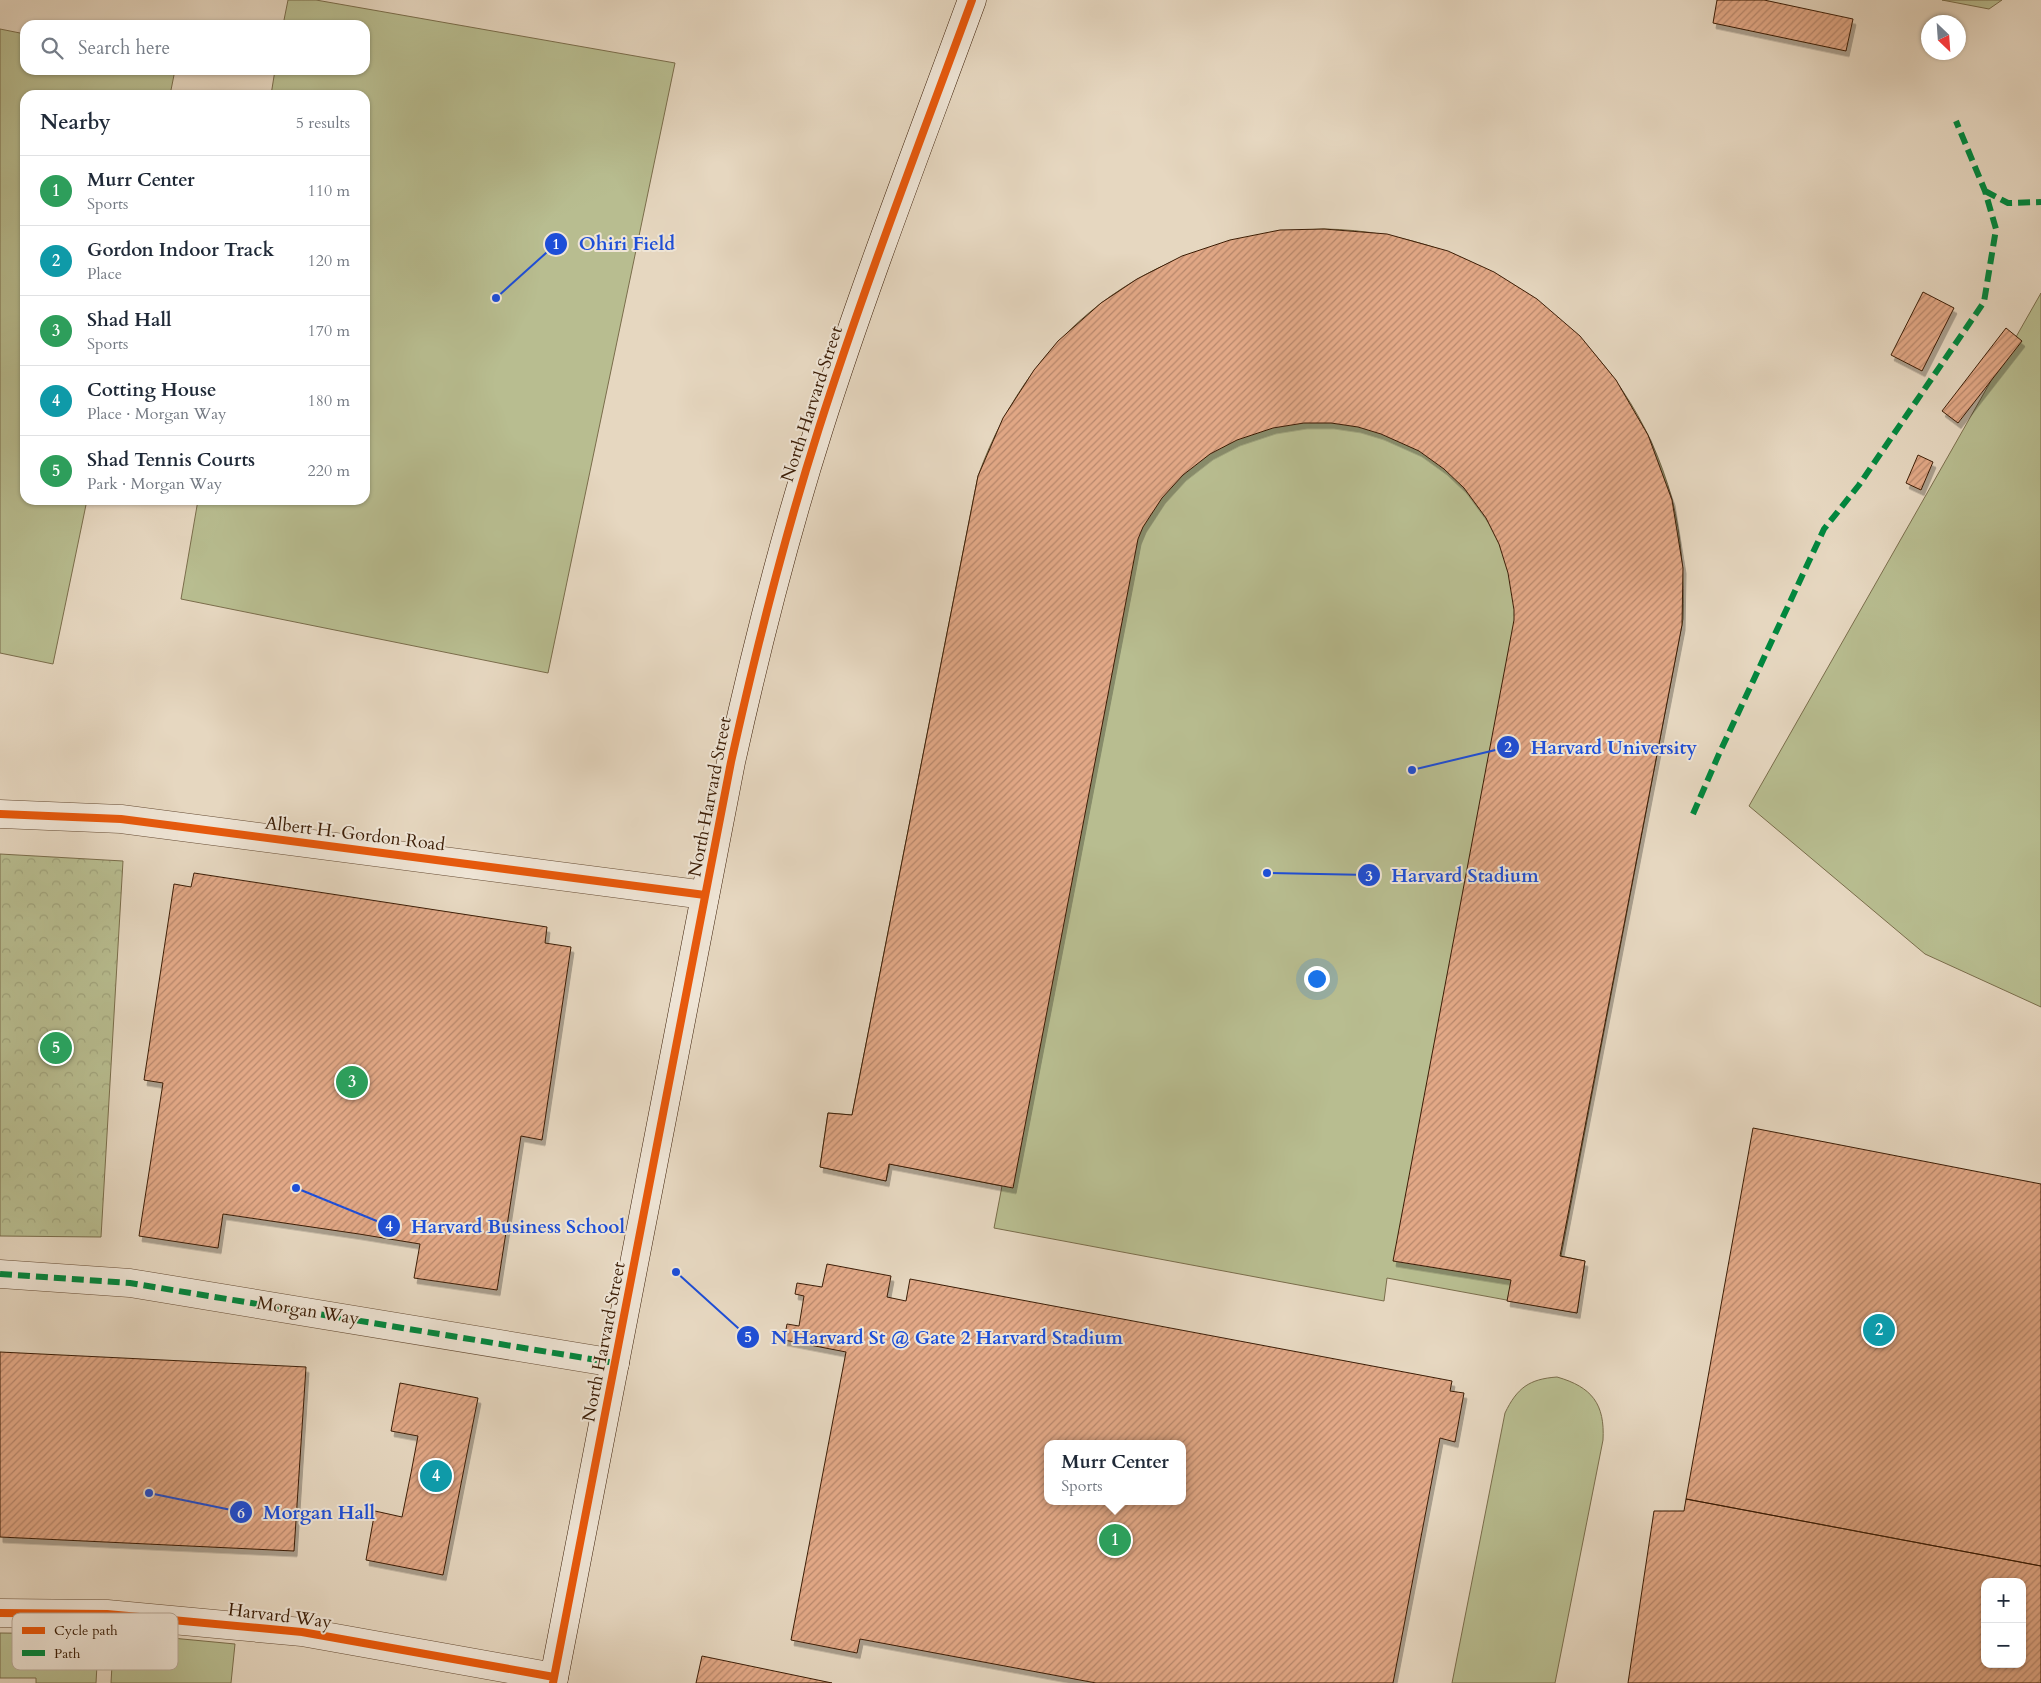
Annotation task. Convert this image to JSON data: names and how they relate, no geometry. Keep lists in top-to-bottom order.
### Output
{
  "streets": {
    "street": [
      "North Harvard Street",
      "Albert H. Gordon Road",
      "Morgan Way",
      "Harvard Way"
    ]
  },
  "crossings": [
    ["North Harvard Street", "Albert H. Gordon Road"],
    ["North Harvard Street", "Morgan Way"],
    ["North Harvard Street", "Harvard Way"]
  ],
  "places": [
    "Ohiri Field",
    "Harvard University",
    "Harvard Stadium",
    "Harvard Business School",
    "N Harvard St @ Gate 2 Harvard Stadium",
    "Morgan Hall"
  ],
  "legend": ["Cycle path", "Path"],
  "north": "bottom right",
  "page": {
    "search": "Search here",
    "heading": ["Nearby", "5 results"],
    "list": [
      {
        "mark": "1",
        "name": "Murr Center",
        "note": "Sports",
        "value": "110 m"
      },
      {
        "mark": "2",
        "name": "Gordon Indoor Track",
        "note": "Place",
        "value": "120 m"
      },
      {
        "mark": "3",
        "name": "Shad Hall",
        "note": "Sports",
        "value": "170 m"
      },
      {
        "mark": "4",
        "name": "Cotting House",
        "note": "Place · Morgan Way",
        "value": "180 m"
      },
      {
        "mark": "5",
        "name": "Shad Tennis Courts",
        "note": "Park · Morgan Way",
        "value": "220 m"
      }
    ],
    "pins": [
      "5",
      "3",
      "2",
      "4",
      "1"
    ],
    "popup": ["Murr Center", "Sports"],
    "map_buttons": ["+", "−"]
  }
}
